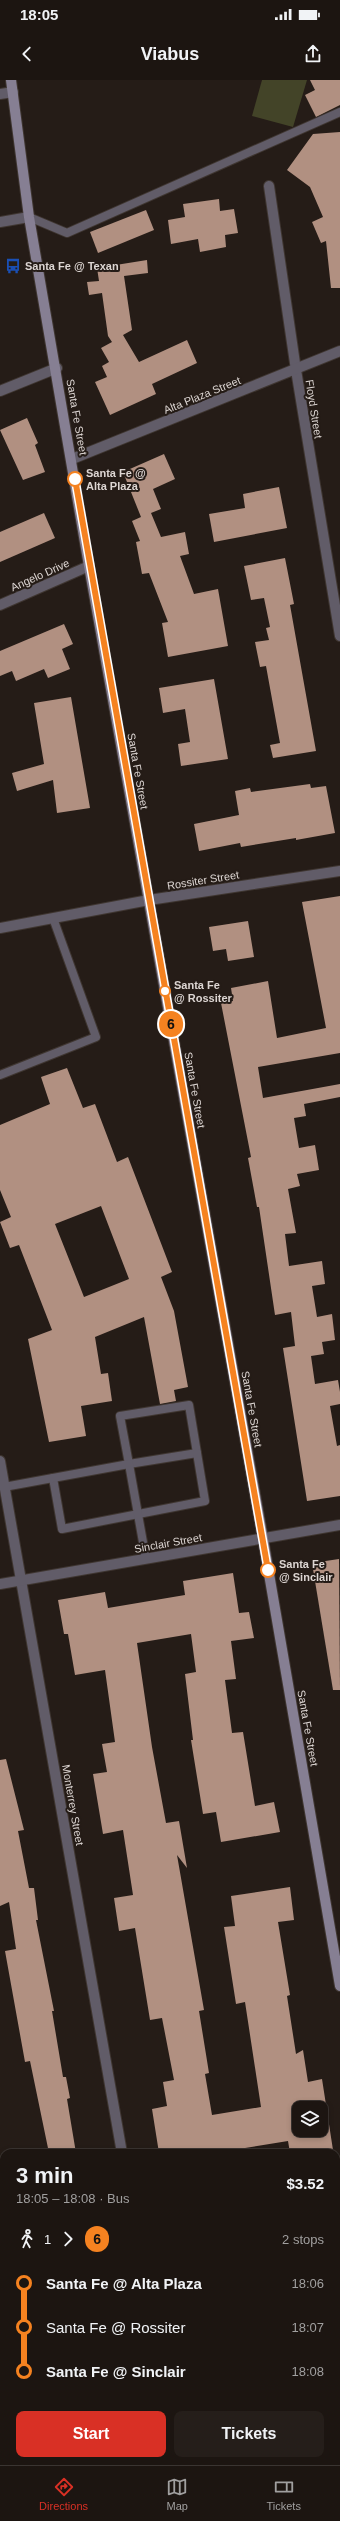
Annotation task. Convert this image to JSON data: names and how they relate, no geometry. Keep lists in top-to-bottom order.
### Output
{
  "streets": {
    "main road": ["Santa Fe Street"],
    "street": [
      "Alta Plaza Street",
      "Floyd Street",
      "Angelo Drive",
      "Rossiter Street",
      "Sinclair Street",
      "Monterrey Street"
    ]
  },
  "crossings": [
    ["Alta Plaza Street", "Floyd Street"],
    ["Alta Plaza Street", "Santa Fe Street"],
    ["Santa Fe Street", "Angelo Drive"],
    ["Santa Fe Street", "Rossiter Street"],
    ["Santa Fe Street", "Sinclair Street"],
    ["Sinclair Street", "Monterrey Street"]
  ],
  "places": {
    "bus stop": ["Santa Fe @ Texan"],
    "other": ["Santa Fe @ Alta Plaza", "Santa Fe @ Rossiter", "Santa Fe @ Sinclair"]
  },
  "lines": ["bus line 6"],
  "page": {
    "status": "18:05",
    "header": "Viabus",
    "on_map": "6",
    "heading": ["3 min", "18:05 – 18:08 · Bus", "$3.52"],
    "legs": ["1", "6", "2 stops"],
    "list": [
      {
        "name": "Santa Fe @ Alta Plaza",
        "value": "18:06"
      },
      {
        "name": "Santa Fe @ Rossiter",
        "value": "18:07"
      },
      {
        "name": "Santa Fe @ Sinclair",
        "value": "18:08"
      }
    ],
    "buttons": ["Start", "Tickets"],
    "tabs": ["Directions", "Map", "Tickets"]
  }
}
